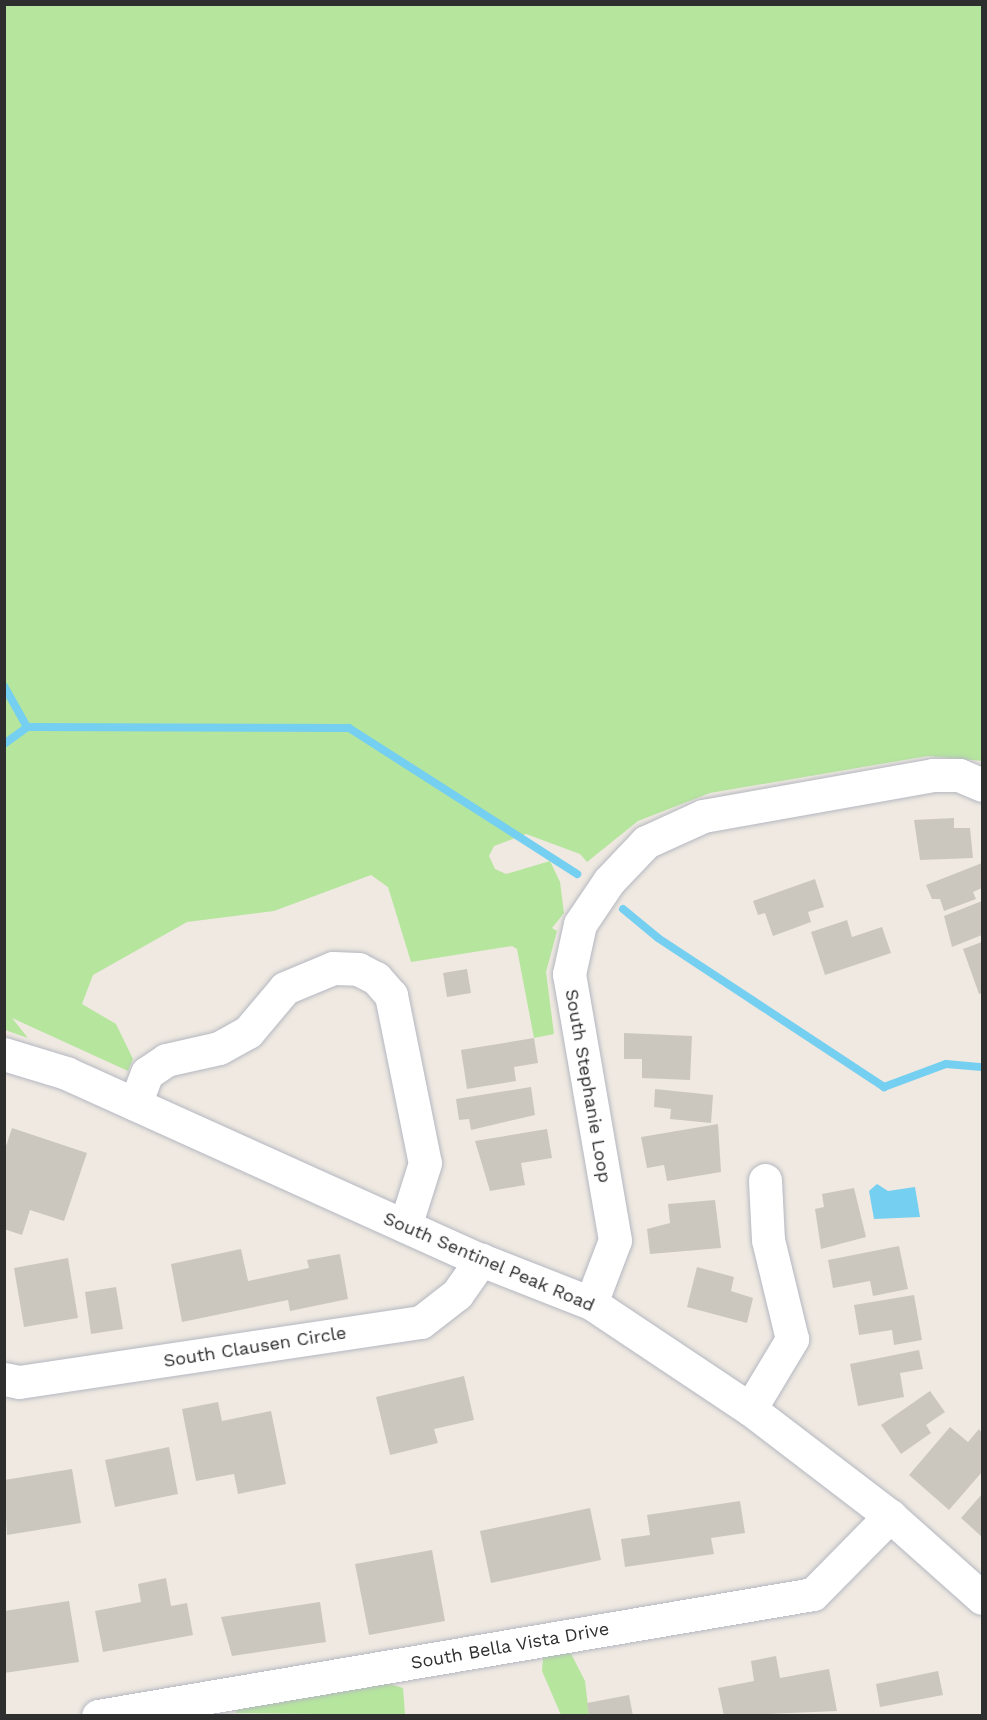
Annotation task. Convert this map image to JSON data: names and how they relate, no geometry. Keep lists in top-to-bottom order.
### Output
{
  "streets": {
    "street": [
      "South Stephanie Loop",
      "South Sentinel Peak Road",
      "South Clausen Circle",
      "South Bella Vista Drive"
    ]
  },
  "crossings": [
    ["South Stephanie Loop", "South Sentinel Peak Road"],
    ["South Sentinel Peak Road", "South Clausen Circle"],
    ["South Sentinel Peak Road", "South Bella Vista Drive"]
  ]
}
